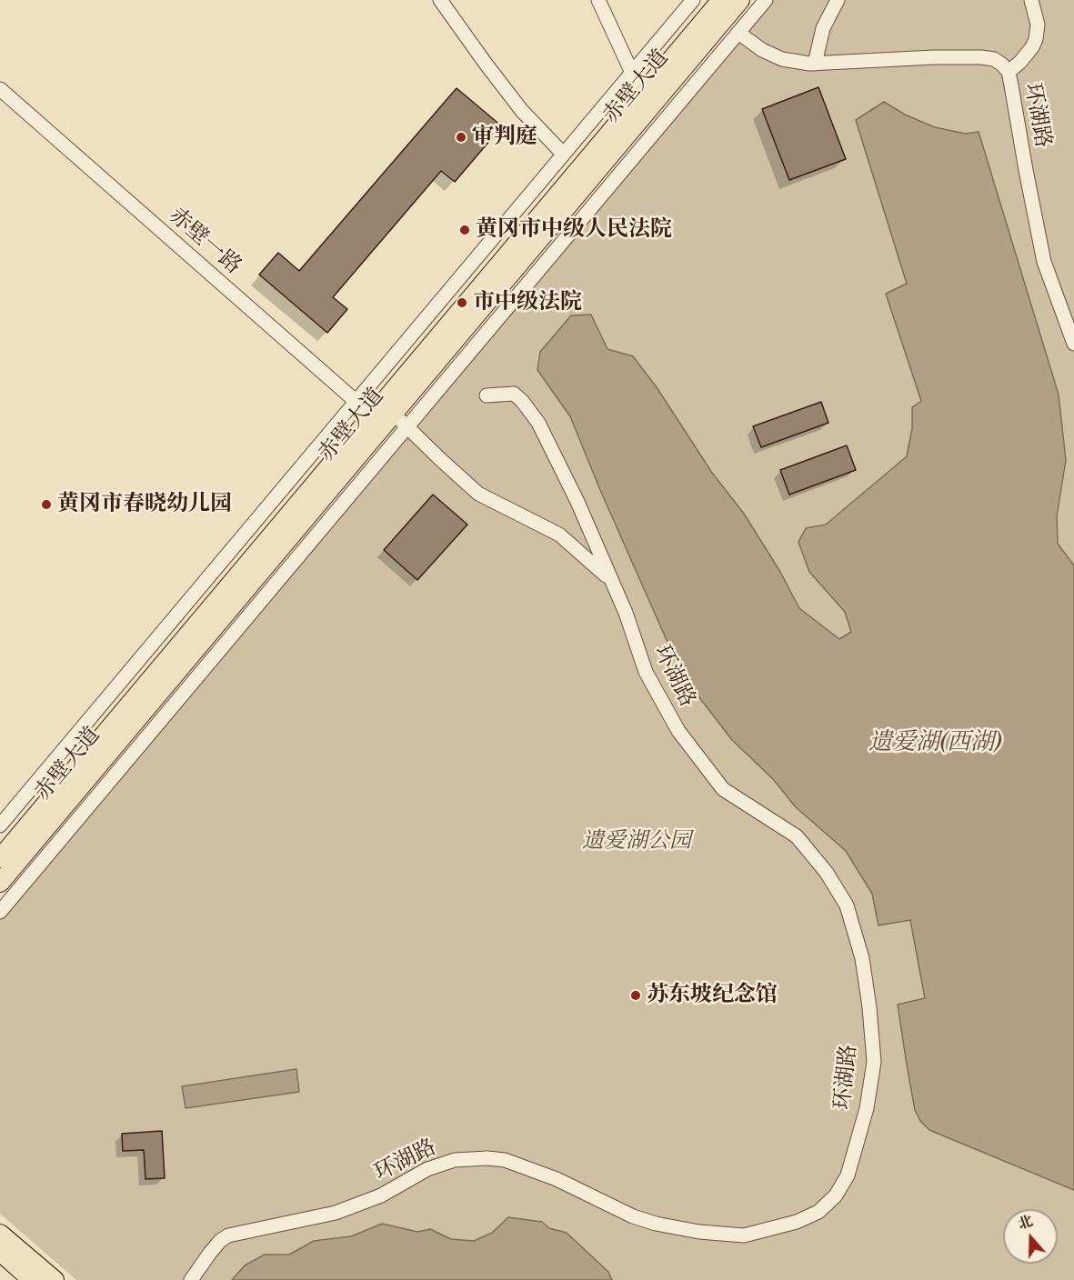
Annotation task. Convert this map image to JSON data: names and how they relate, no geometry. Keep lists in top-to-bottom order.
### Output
{
  "streets": {
    "main road": ["赤壁大道"],
    "street": ["环湖路", "赤壁一路"]
  },
  "crossings": [
    ["赤壁大道", "赤壁一路"],
    ["环湖路", "赤壁一路"]
  ],
  "water": ["遗爱湖(西湖)"],
  "parks": ["遗爱湖公园"],
  "places": [
    "审判庭",
    "黄冈市中级人民法院",
    "市中级法院",
    "黄冈市春晓幼儿园",
    "苏东坡纪念馆"
  ],
  "north": "top"
}
